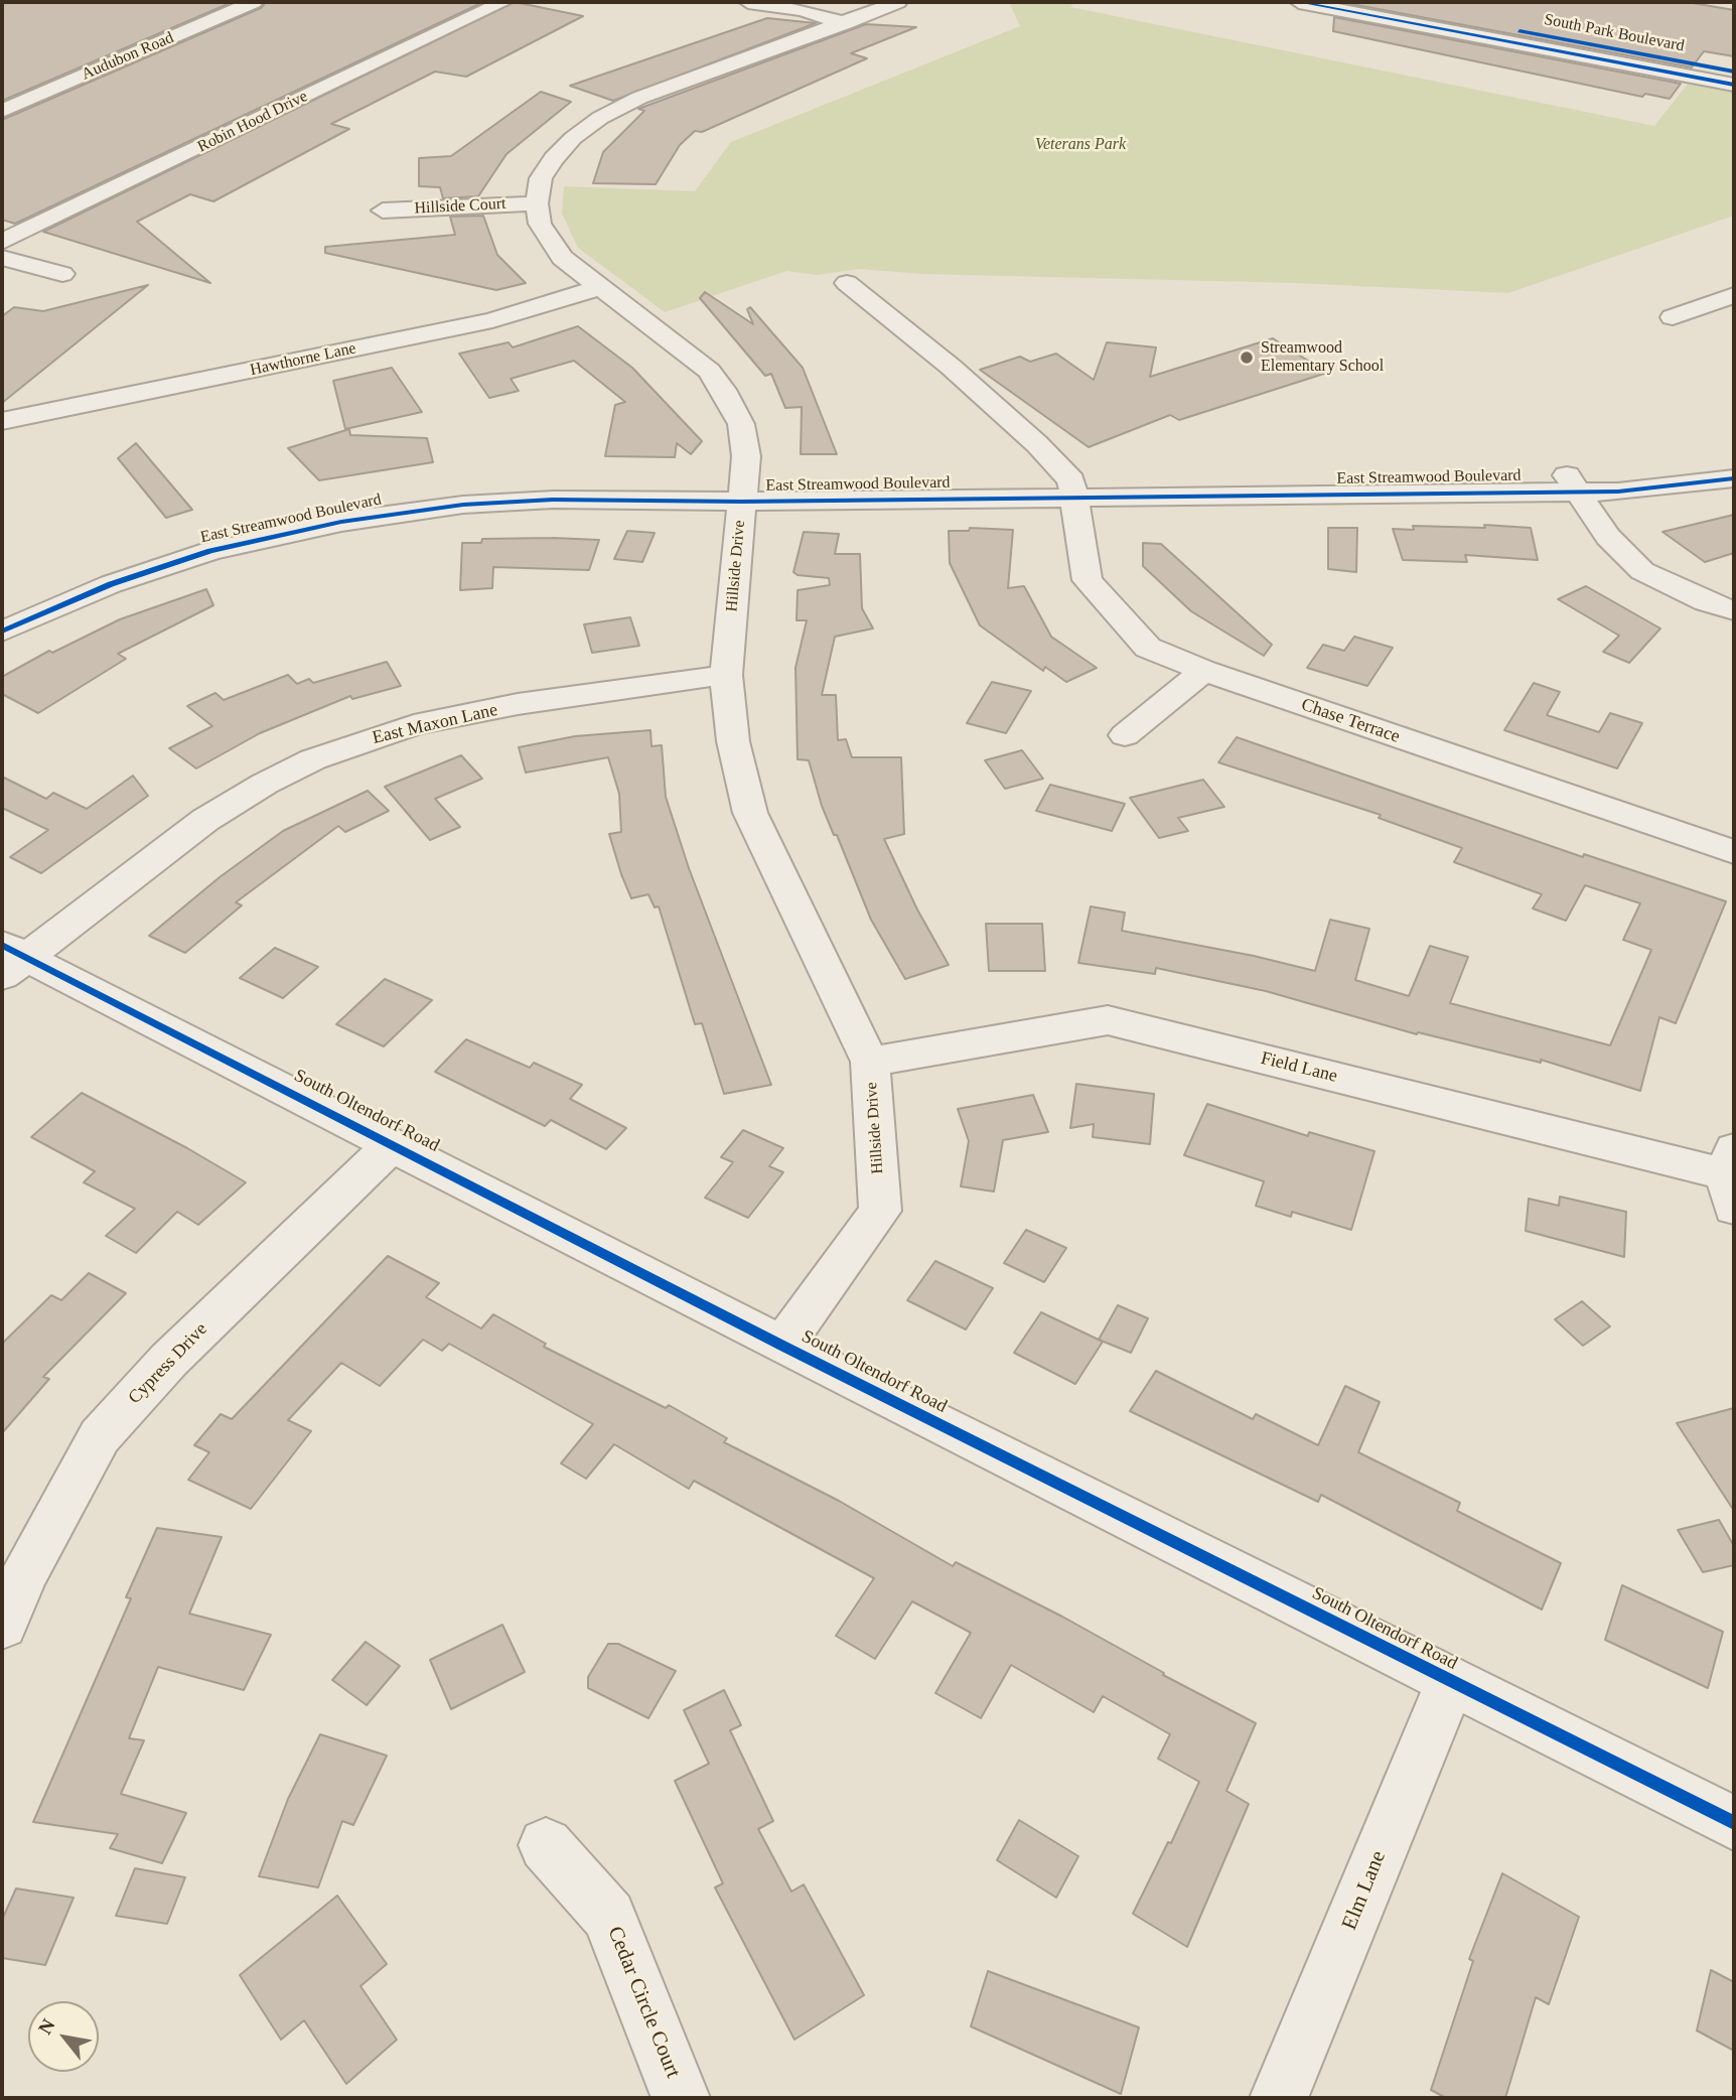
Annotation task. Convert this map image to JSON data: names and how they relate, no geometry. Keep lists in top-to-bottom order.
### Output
{
  "streets": {
    "street": [
      "South Park Boulevard",
      "Audubon Road",
      "Robin Hood Drive",
      "Hillside Court",
      "Hawthorne Lane",
      "East Streamwood Boulevard",
      "Hillside Drive",
      "Chase Terrace",
      "East Maxon Lane",
      "Field Lane",
      "South Oltendorf Road",
      "Cypress Drive",
      "Elm Lane",
      "Cedar Circle Court"
    ]
  },
  "crossings": [
    ["Hillside Court", "Hillside Drive"],
    ["Hawthorne Lane", "Hillside Drive"],
    ["East Streamwood Boulevard", "Hillside Drive"],
    ["East Streamwood Boulevard", "Chase Terrace"],
    ["Hillside Drive", "East Maxon Lane"],
    ["Hillside Drive", "Field Lane"],
    ["Hillside Drive", "South Oltendorf Road"],
    ["East Maxon Lane", "South Oltendorf Road"],
    ["South Oltendorf Road", "Cypress Drive"],
    ["South Oltendorf Road", "Elm Lane"]
  ],
  "parks": ["Veterans Park"],
  "places": ["Streamwood Elementary School"],
  "north": "top left"
}
